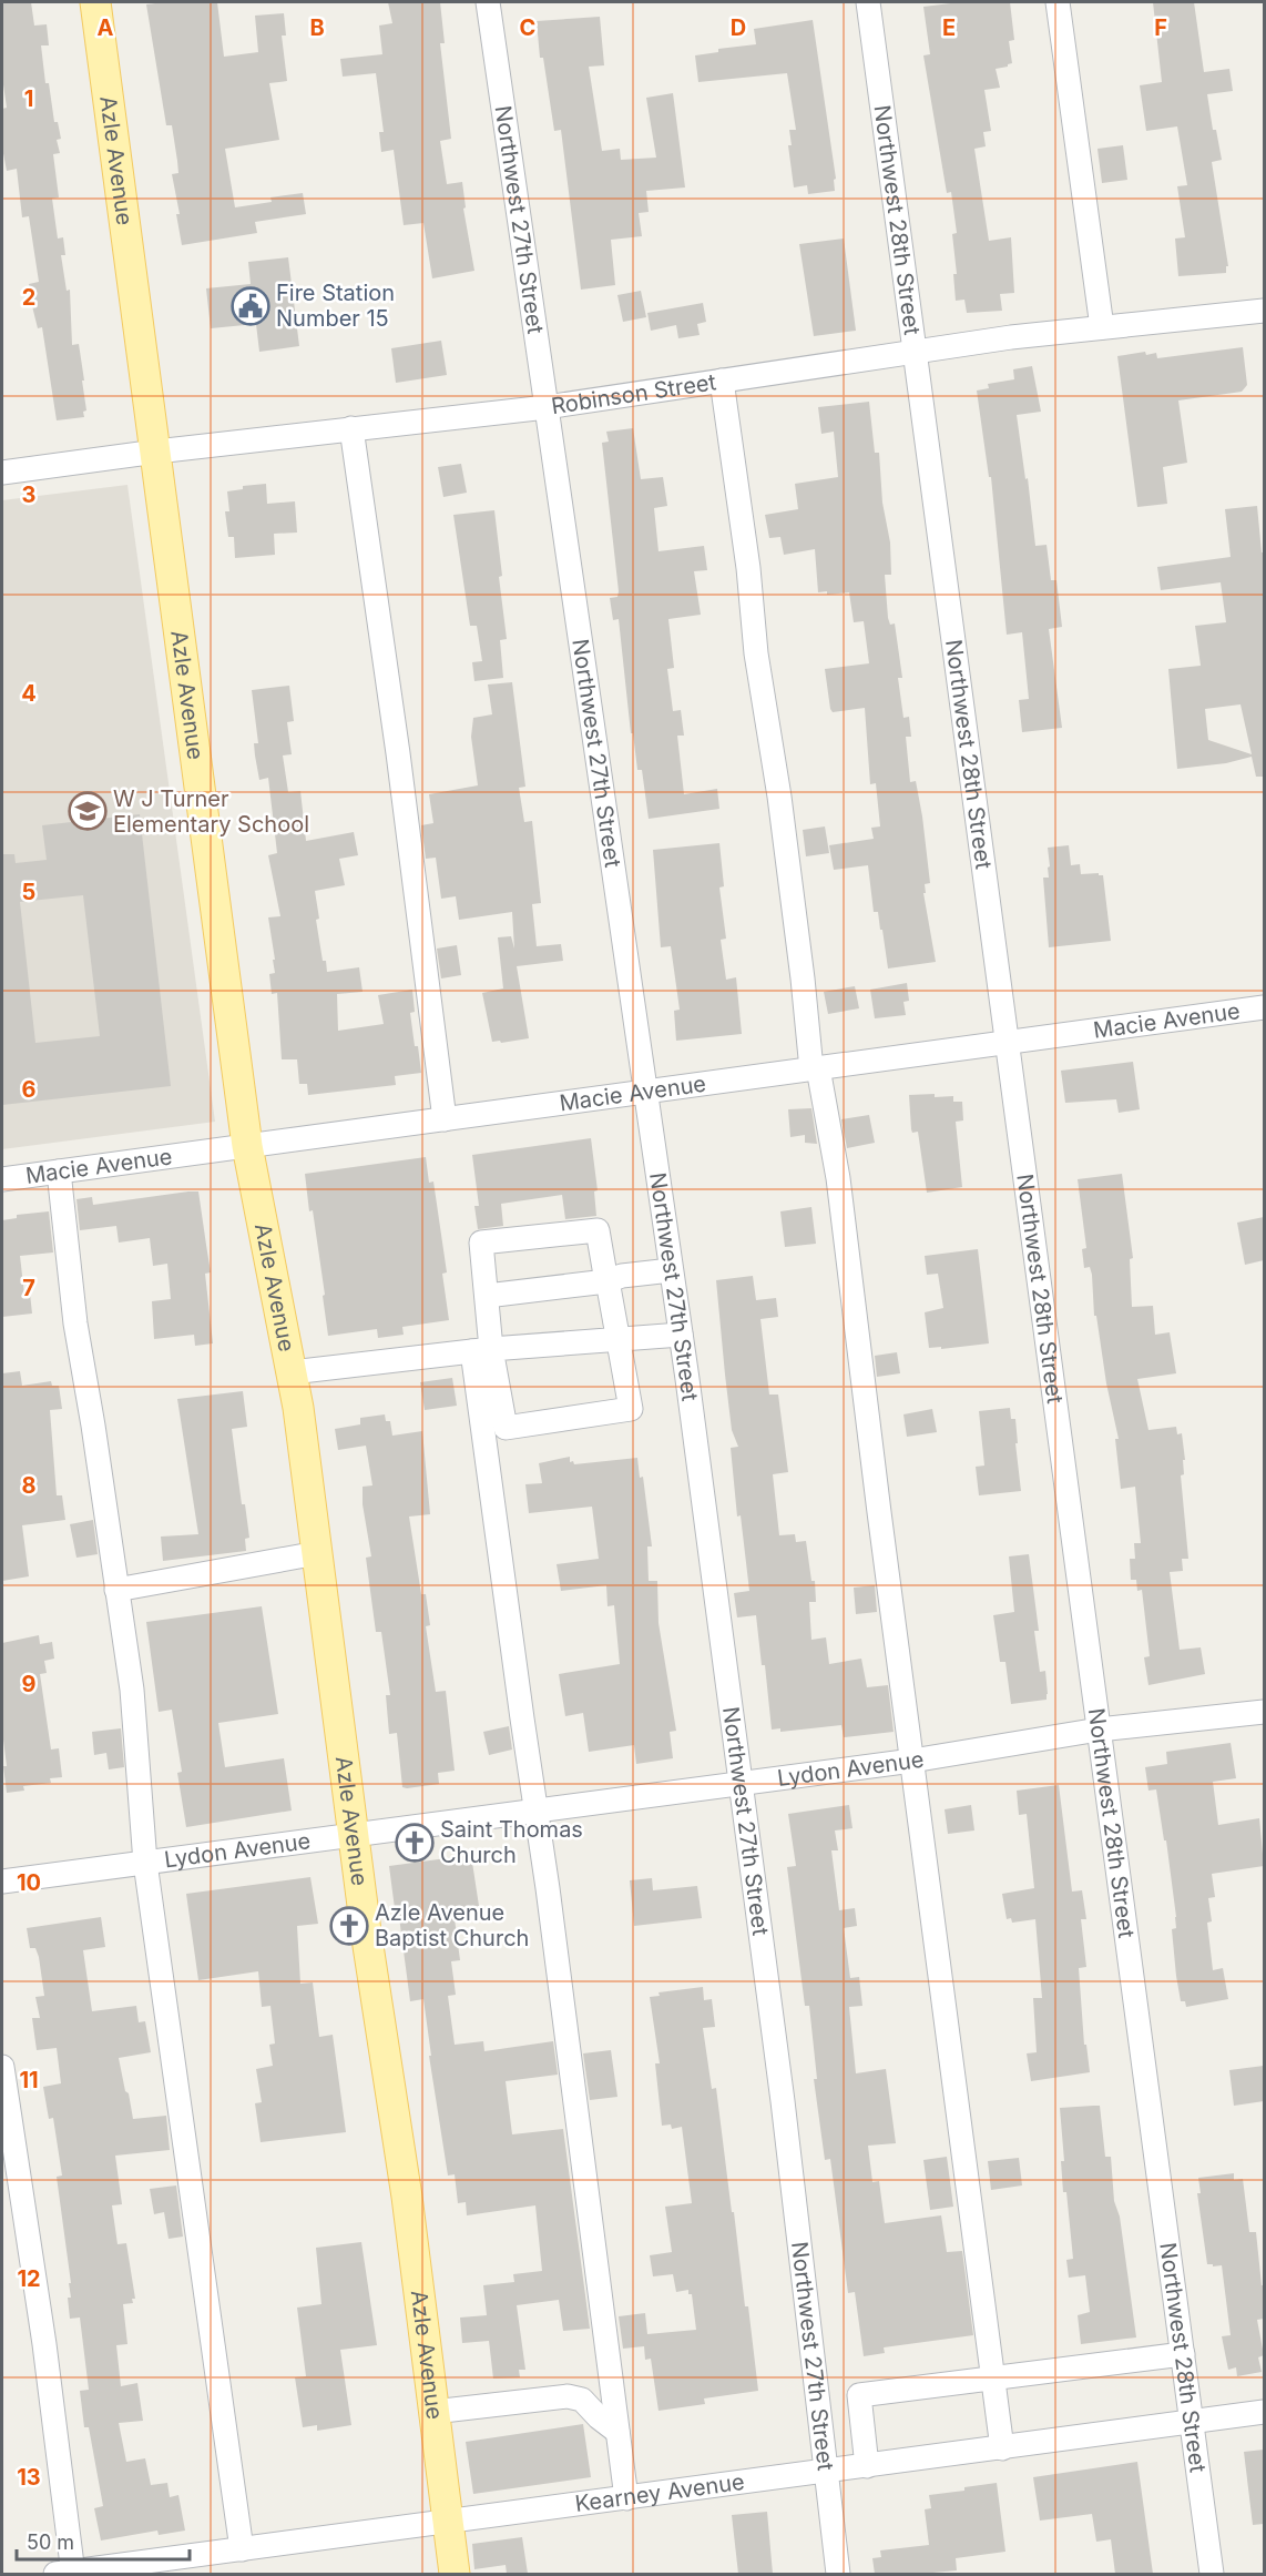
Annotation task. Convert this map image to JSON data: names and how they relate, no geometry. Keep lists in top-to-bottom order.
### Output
{
  "streets": {
    "main road": ["Azle Avenue"],
    "street": [
      "Northwest 27th Street",
      "Northwest 28th Street",
      "Robinson Street",
      "Macie Avenue",
      "Lydon Avenue",
      "Kearney Avenue"
    ]
  },
  "crossings": [
    ["Azle Avenue", "Robinson Street"],
    ["Azle Avenue", "Macie Avenue"],
    ["Azle Avenue", "Lydon Avenue"],
    ["Azle Avenue", "Kearney Avenue"],
    ["Northwest 27th Street", "Robinson Street"],
    ["Northwest 27th Street", "Macie Avenue"],
    ["Northwest 27th Street", "Lydon Avenue"],
    ["Northwest 27th Street", "Kearney Avenue"],
    ["Northwest 28th Street", "Robinson Street"],
    ["Northwest 28th Street", "Macie Avenue"],
    ["Northwest 28th Street", "Lydon Avenue"],
    ["Northwest 28th Street", "Kearney Avenue"]
  ],
  "places": {
    "public building": ["Fire Station Number 15"],
    "school or university": ["W J Turner Elementary School"],
    "church": ["Saint Thomas Church", "Azle Avenue Baptist Church"]
  },
  "scale_bar": "50 m",
  "grid": {
    "columns": [
      "A",
      "B",
      "C",
      "D",
      "E",
      "F"
    ],
    "rows": [
      "1",
      "2",
      "3",
      "4",
      "5",
      "6",
      "7",
      "8",
      "9",
      "10",
      "11",
      "12",
      "13"
    ]
  }
}
